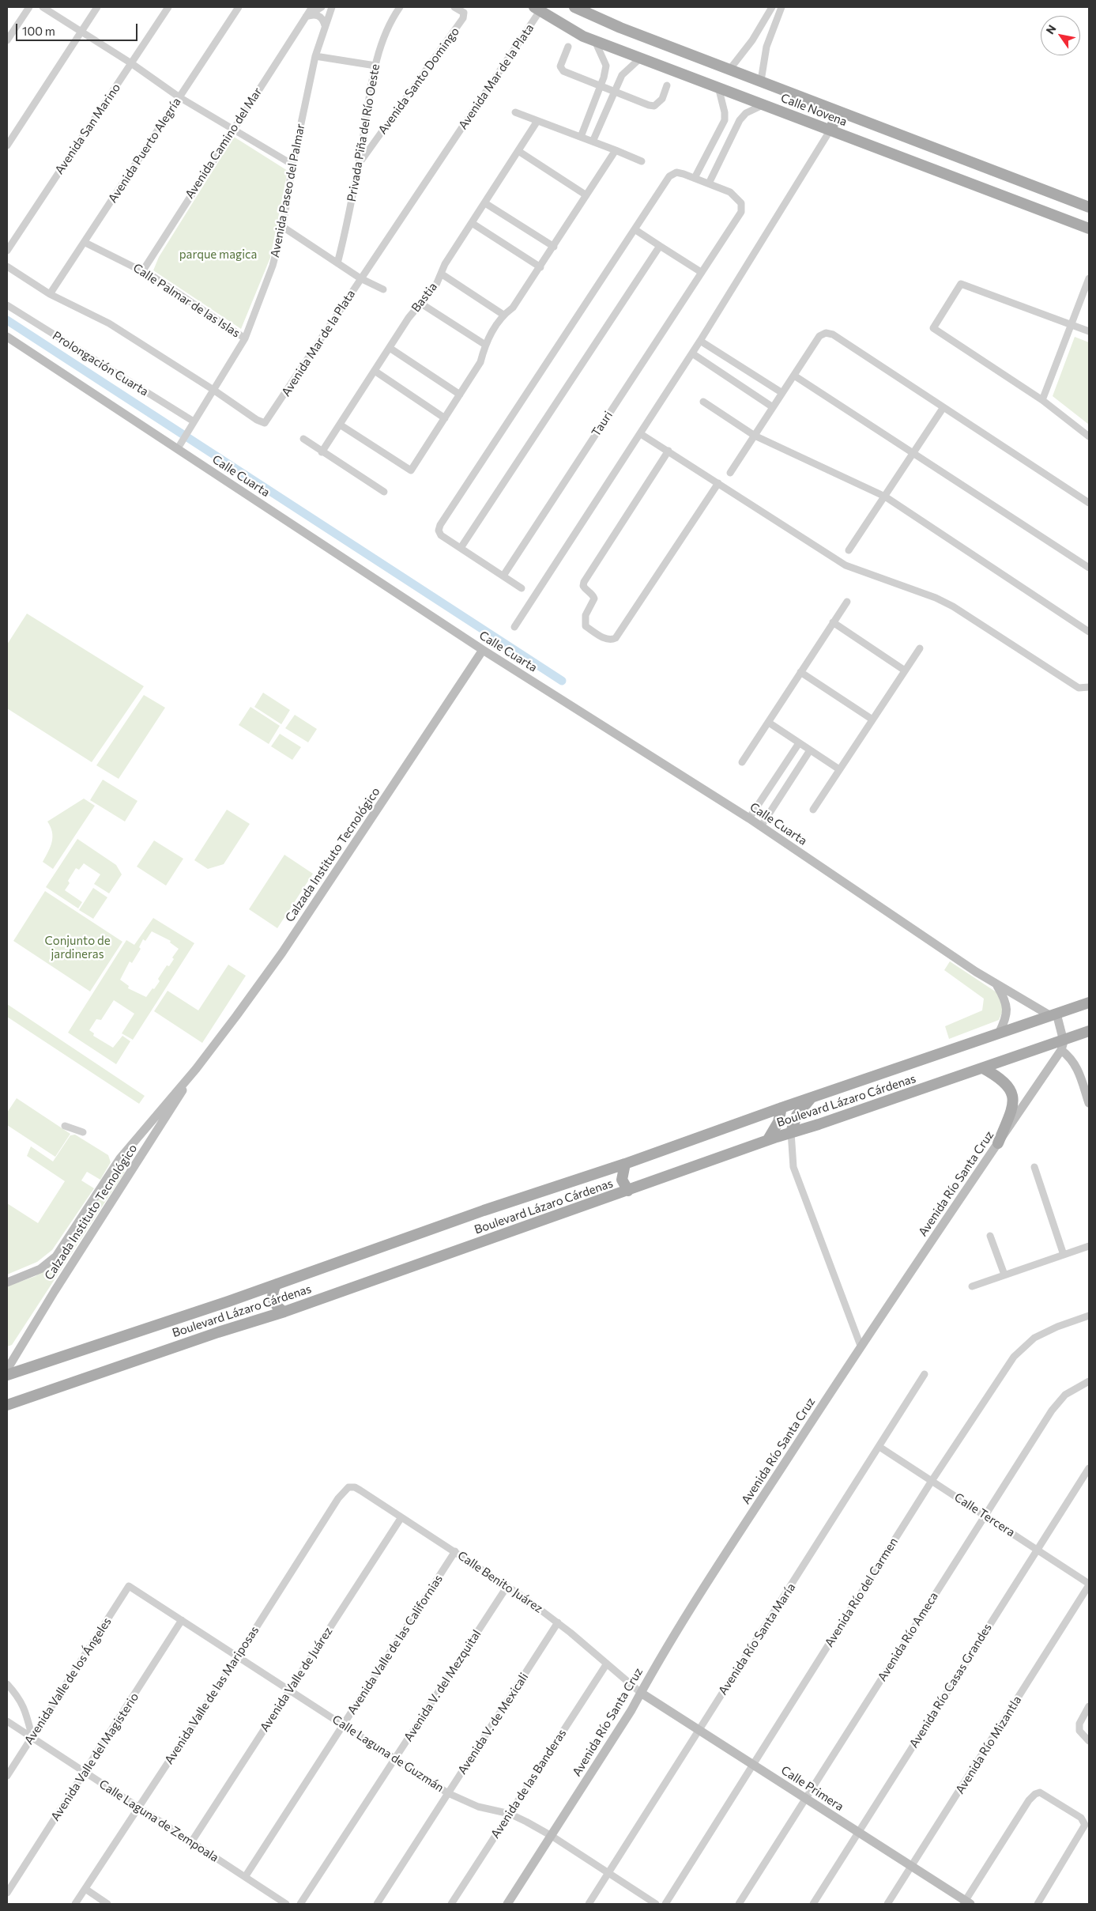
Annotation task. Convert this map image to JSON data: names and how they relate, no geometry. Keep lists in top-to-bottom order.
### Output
{
  "streets": {
    "main road": ["Calle Novena", "Boulevard Lázaro Cárdenas"],
    "street": [
      "Avenida Mar de la Plata",
      "Avenida Santo Domingo",
      "Avenida San Marino",
      "Privada Piña del Río Oeste",
      "Avenida Camino del Mar",
      "Avenida Puerto Alegría",
      "Avenida Paseo del Palmar",
      "Bastia",
      "Calle Palmar de las Islas",
      "Prolongación Cuarta",
      "Tauri",
      "Calle Cuarta",
      "Calzada Instituto Tecnológico",
      "Avenida Río Santa Cruz",
      "Calle Tercera",
      "Calle Benito Juárez",
      "Avenida Río del Carmen",
      "Avenida Río Ameca",
      "Avenida Río Santa María",
      "Avenida Valle de las Californias",
      "Avenida Valle de Juárez",
      "Avenida Valle de los Ángeles",
      "Avenida V. del Mezquital",
      "Avenida Río Casas Grandes",
      "Avenida Valle de las Mariposas",
      "Avenida V. de Mexicali",
      "Avenida Río Mizantla",
      "Calle Laguna de Guzmán",
      "Avenida Valle del Magisterio",
      "Avenida de las Banderas",
      "Calle Primera",
      "Calle Laguna de Zempoala"
    ]
  },
  "crossings": [
    ["Avenida Mar de la Plata", "Calle Novena"],
    ["Avenida Mar de la Plata", "Avenida Puerto Alegría"],
    ["Avenida Mar de la Plata", "Avenida Paseo del Palmar"],
    ["Avenida Santo Domingo", "Privada Piña del Río Oeste"],
    ["Avenida Camino del Mar", "Calle Palmar de las Islas"],
    ["Avenida Puerto Alegría", "Calle Palmar de las Islas"],
    ["Avenida Paseo del Palmar", "Calle Palmar de las Islas"],
    ["Avenida Paseo del Palmar", "Prolongación Cuarta"],
    ["Avenida Paseo del Palmar", "Calle Cuarta"],
    ["Calle Cuarta", "Calzada Instituto Tecnológico"],
    ["Calle Cuarta", "Boulevard Lázaro Cárdenas"],
    ["Boulevard Lázaro Cárdenas", "Avenida Río Santa Cruz"],
    ["Avenida Río Santa Cruz", "Calle Benito Juárez"],
    ["Avenida Río Santa Cruz", "Calle Laguna de Guzmán"],
    ["Avenida Río Santa Cruz", "Calle Primera"],
    ["Calle Tercera", "Avenida Río del Carmen"],
    ["Calle Tercera", "Avenida Río Ameca"],
    ["Calle Tercera", "Avenida Río Santa María"],
    ["Calle Tercera", "Avenida Río Casas Grandes"],
    ["Calle Tercera", "Avenida Río Mizantla"],
    ["Calle Benito Juárez", "Avenida Valle de las Californias"],
    ["Calle Benito Juárez", "Avenida Valle de Juárez"],
    ["Calle Benito Juárez", "Avenida V. del Mezquital"],
    ["Calle Benito Juárez", "Avenida Valle de las Mariposas"],
    ["Calle Benito Juárez", "Avenida V. de Mexicali"],
    ["Calle Benito Juárez", "Avenida de las Banderas"],
    ["Calle Benito Juárez", "Calle Primera"],
    ["Avenida Río del Carmen", "Calle Primera"],
    ["Avenida Río Ameca", "Calle Primera"],
    ["Avenida Río Santa María", "Calle Laguna de Guzmán"],
    ["Avenida Río Santa María", "Calle Primera"],
    ["Avenida Valle de las Californias", "Calle Laguna de Guzmán"],
    ["Avenida Valle de las Californias", "Calle Laguna de Zempoala"],
    ["Avenida Valle de Juárez", "Calle Laguna de Guzmán"],
    ["Avenida Valle de Juárez", "Calle Laguna de Zempoala"],
    ["Avenida Valle de los Ángeles", "Calle Laguna de Guzmán"],
    ["Avenida Valle de los Ángeles", "Calle Laguna de Zempoala"],
    ["Avenida V. del Mezquital", "Calle Laguna de Guzmán"],
    ["Avenida Río Casas Grandes", "Calle Primera"],
    ["Avenida Valle de las Mariposas", "Calle Laguna de Guzmán"],
    ["Avenida Valle de las Mariposas", "Calle Laguna de Zempoala"],
    ["Avenida V. de Mexicali", "Calle Laguna de Guzmán"],
    ["Avenida Río Mizantla", "Calle Primera"],
    ["Calle Laguna de Guzmán", "Avenida Valle del Magisterio"],
    ["Calle Laguna de Guzmán", "Avenida de las Banderas"],
    ["Avenida Valle del Magisterio", "Calle Laguna de Zempoala"]
  ],
  "parks": ["parque magica", "Conjunto de jardineras"],
  "scale_bar": "100 m",
  "north": "top left"
}
